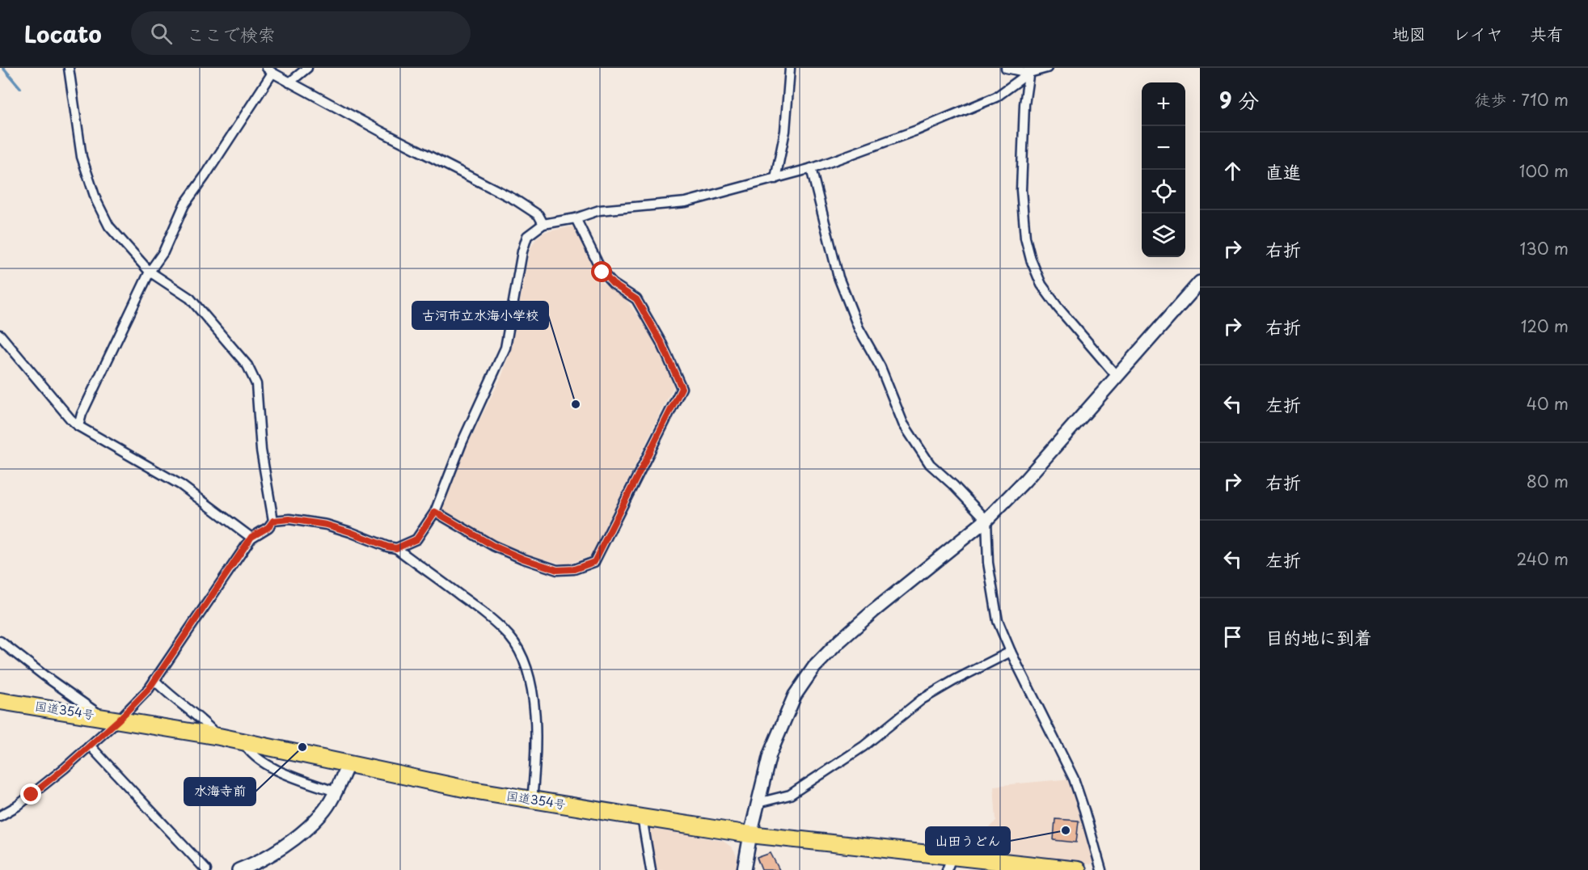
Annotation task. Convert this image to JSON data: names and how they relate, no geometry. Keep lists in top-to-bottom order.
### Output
{
  "streets": {
    "highway": ["国道354号"]
  },
  "places": ["古河市立水海小学校", "水海寺前", "山田うどん"],
  "page": {
    "header": "Locato",
    "search": "ここで検索",
    "nav": ["地図", "レイヤ", "共有"],
    "heading": ["9 分", "徒歩 · 710 m"],
    "map_buttons": ["+", "−"],
    "list": [
      ["直進", "100 m"],
      ["右折", "130 m"],
      ["右折", "120 m"],
      ["左折", "40 m"],
      ["右折", "80 m"],
      ["左折", "240 m"],
      "目的地に到着"
    ]
  }
}
